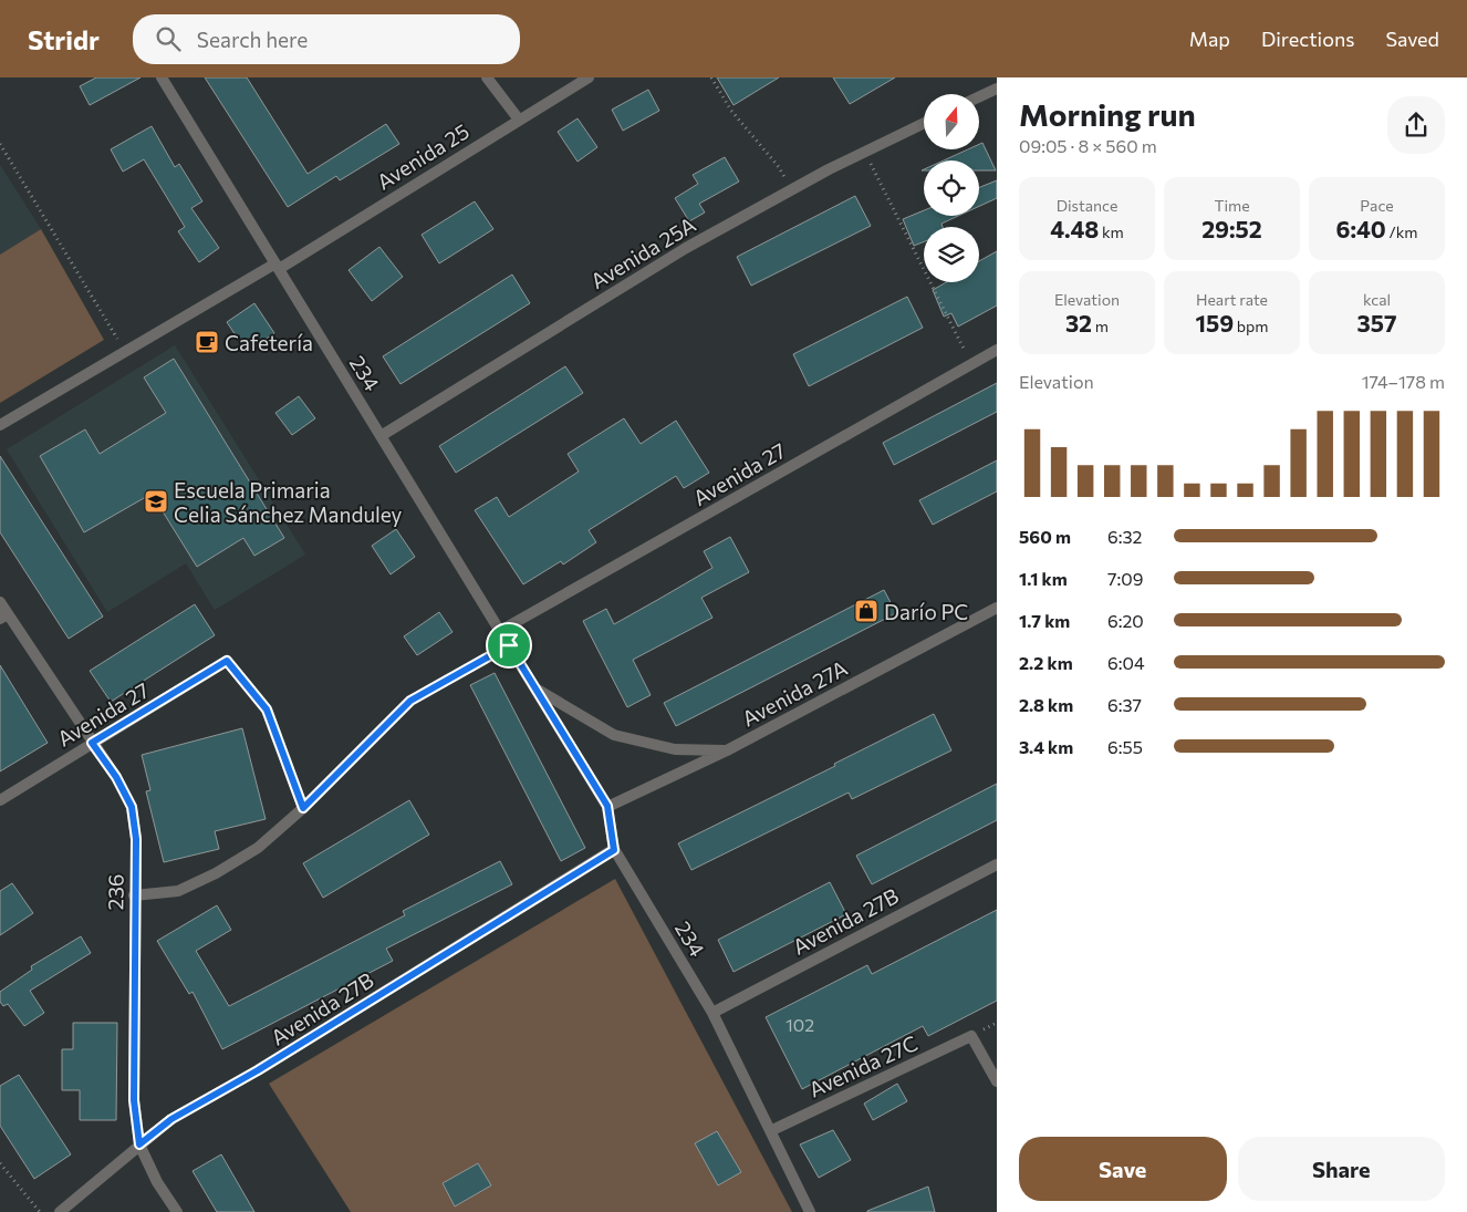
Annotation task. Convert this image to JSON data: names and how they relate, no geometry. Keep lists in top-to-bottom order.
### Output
{
  "streets": {
    "street": [
      "Avenida 25",
      "Avenida 25A",
      "234",
      "Avenida 27",
      "Avenida 27A",
      "236",
      "Avenida 27B",
      "Avenida 27C"
    ]
  },
  "crossings": [
    ["Avenida 25", "234"],
    ["Avenida 25A", "234"],
    ["234", "Avenida 27"],
    ["234", "Avenida 27A"],
    ["234", "Avenida 27B"],
    ["234", "Avenida 27C"],
    ["Avenida 27", "236"],
    ["236", "Avenida 27B"]
  ],
  "places": {
    "cafe": ["Cafetería"],
    "school or university": ["Escuela Primaria Celia Sánchez Manduley"],
    "shop": ["Darío PC"]
  },
  "house_numbers": ["102"],
  "north": "top",
  "page": {
    "header": "Stridr",
    "search": "Search here",
    "nav": ["Map", "Directions", "Saved"],
    "heading": ["Morning run", "09:05 · 8 × 560 m"],
    "stats": [
      ["Distance", "4.48 km"],
      ["Time", "29:52"],
      ["Pace", "6:40 /km"],
      ["Elevation", "32 m"],
      ["Heart rate", "159 bpm"],
      ["kcal", "357"]
    ],
    "chart": ["Elevation", "174–178 m"],
    "list": [
      {
        "name": "560 m",
        "note": "6:32"
      },
      {
        "name": "1.1 km",
        "note": "7:09"
      },
      {
        "name": "1.7 km",
        "note": "6:20"
      },
      {
        "name": "2.2 km",
        "note": "6:04"
      },
      {
        "name": "2.8 km",
        "note": "6:37"
      },
      {
        "name": "3.4 km",
        "note": "6:55"
      }
    ],
    "buttons": ["Save", "Share"]
  }
}
